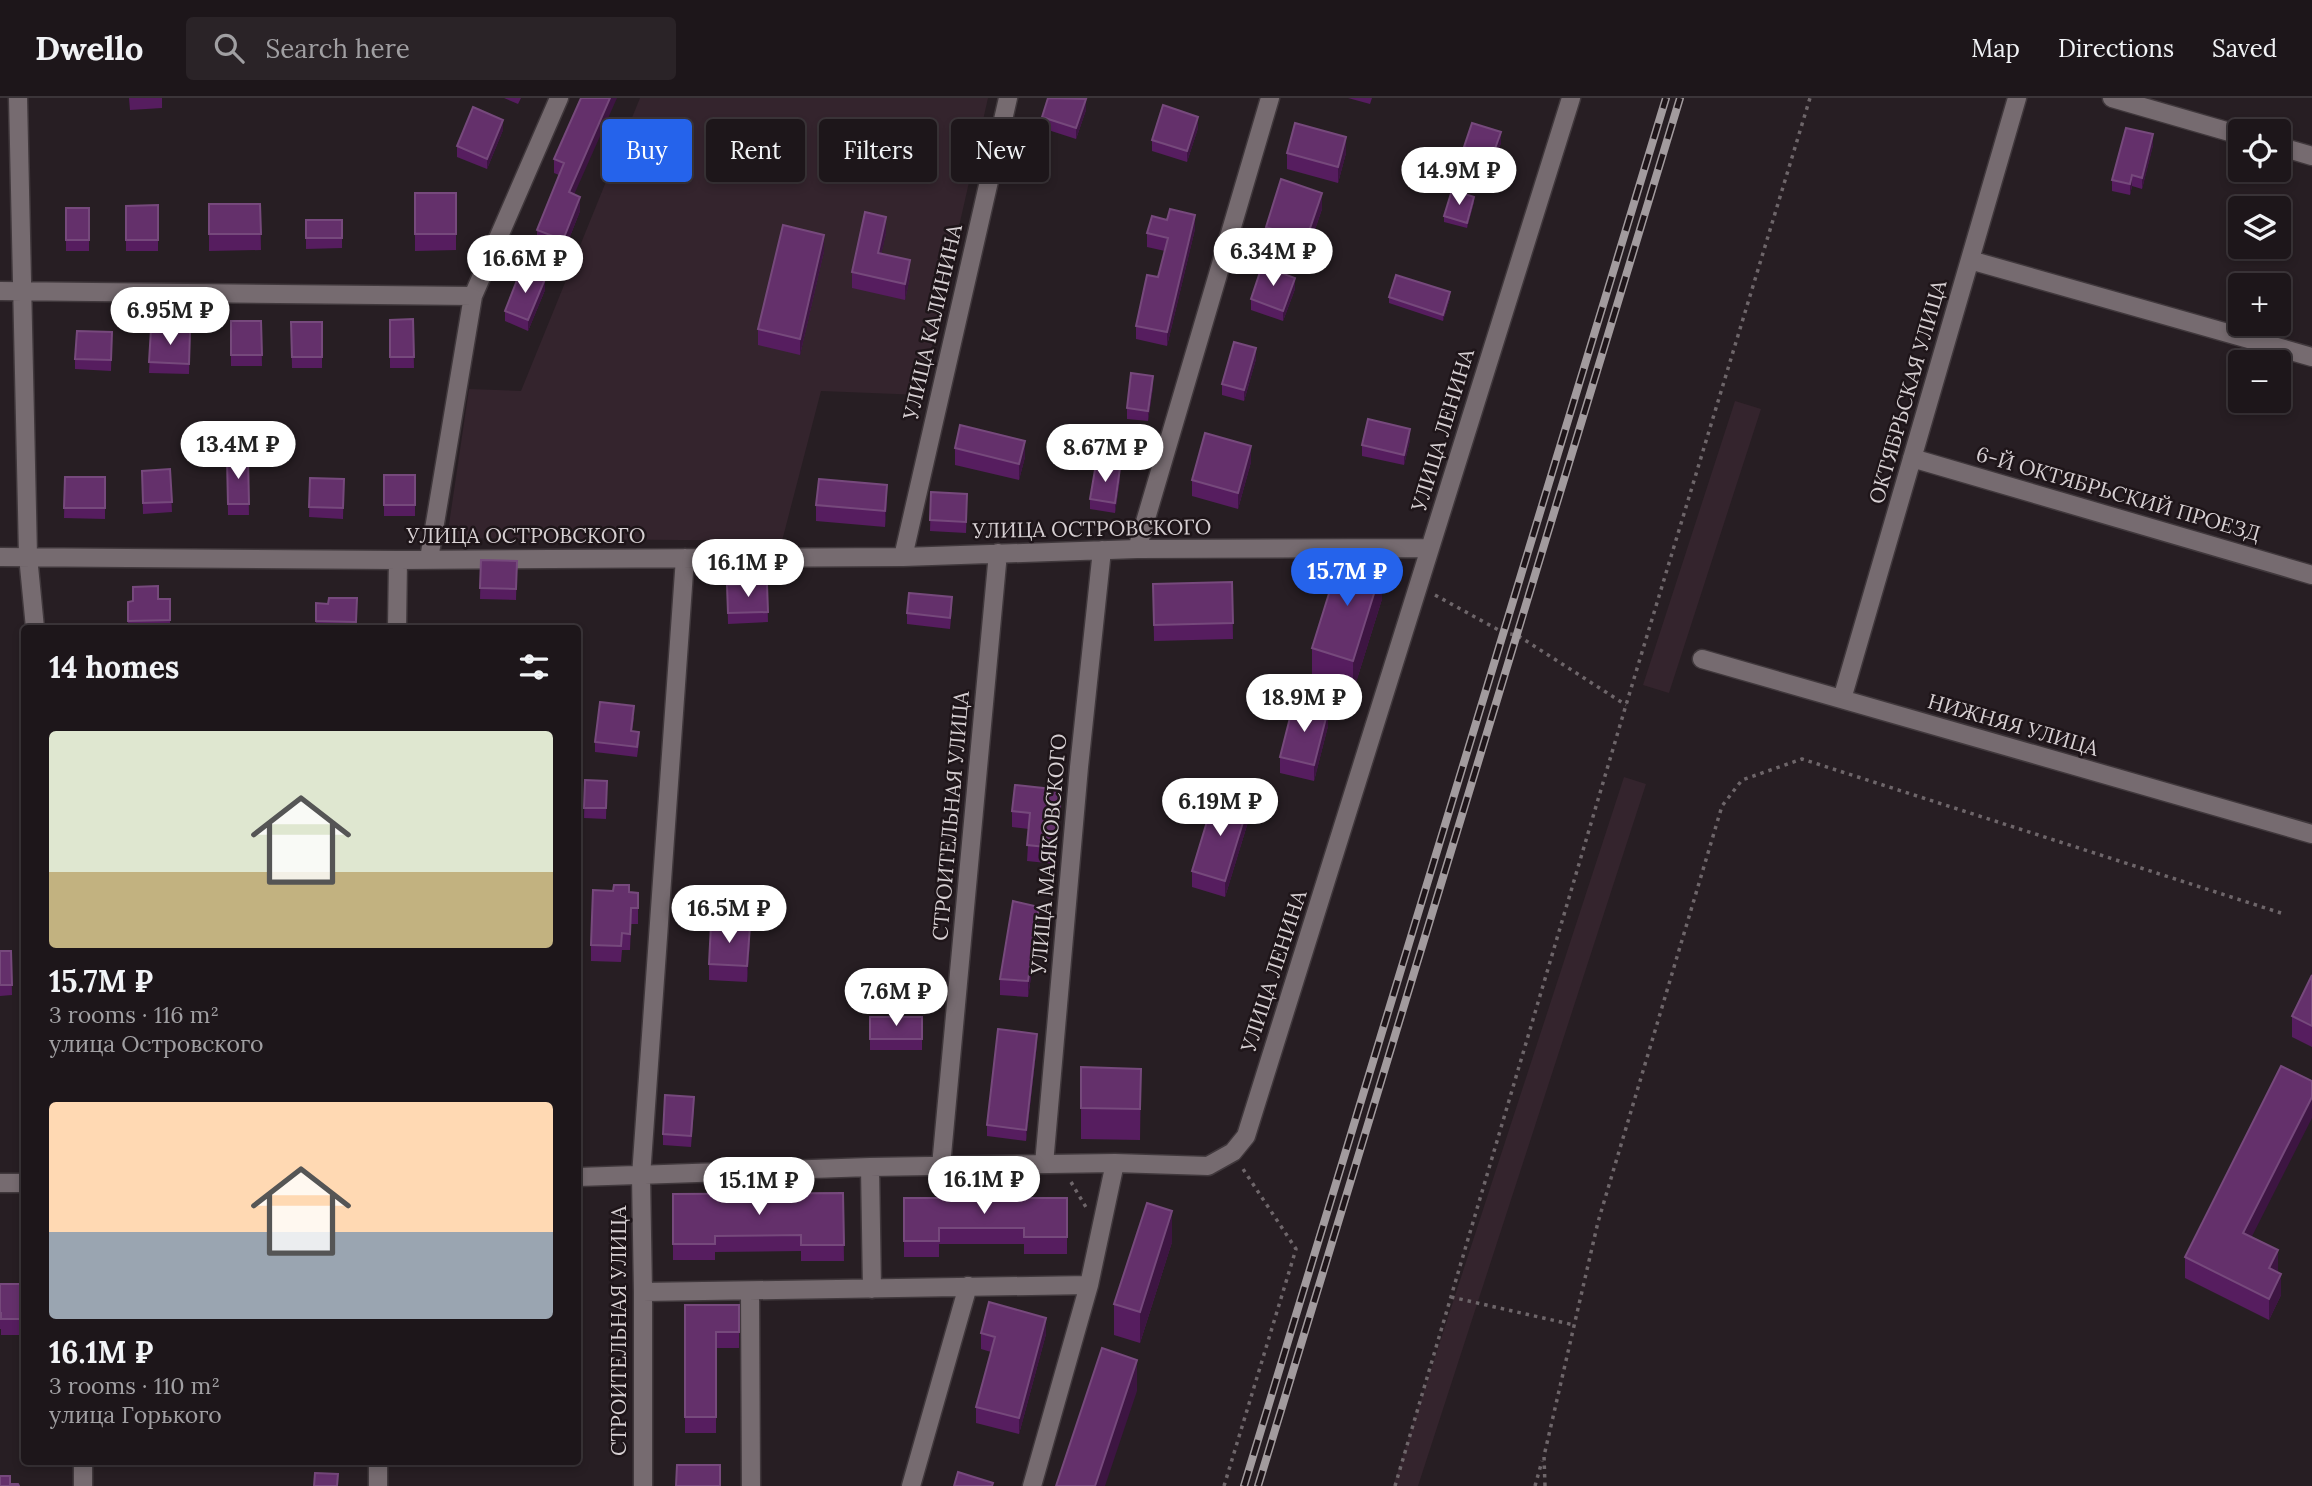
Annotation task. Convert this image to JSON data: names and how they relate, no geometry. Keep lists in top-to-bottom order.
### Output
{
  "streets": {
    "street": [
      "УЛИЦА КАЛИНИНА",
      "ОКТЯБРЬСКАЯ УЛИЦА",
      "УЛИЦА ЛЕНИНА",
      "6-Й ОКТЯБРЬСКИЙ ПРОЕЗД",
      "УЛИЦА ОСТРОВСКОГО",
      "НИЖНЯЯ УЛИЦА",
      "СТРОИТЕЛЬНАЯ УЛИЦА",
      "УЛИЦА МАЯКОВСКОГО"
    ]
  },
  "crossings": [
    ["УЛИЦА КАЛИНИНА", "УЛИЦА ОСТРОВСКОГО"],
    ["ОКТЯБРЬСКАЯ УЛИЦА", "6-Й ОКТЯБРЬСКИЙ ПРОЕЗД"],
    ["ОКТЯБРЬСКАЯ УЛИЦА", "НИЖНЯЯ УЛИЦА"],
    ["УЛИЦА ЛЕНИНА", "УЛИЦА ОСТРОВСКОГО"],
    ["УЛИЦА ОСТРОВСКОГО", "СТРОИТЕЛЬНАЯ УЛИЦА"],
    ["УЛИЦА ОСТРОВСКОГО", "УЛИЦА МАЯКОВСКОГО"]
  ],
  "page": {
    "header": "Dwello",
    "search": "Search here",
    "nav": ["Map", "Directions", "Saved"],
    "map_buttons": ["+", "−"],
    "chip": [
      "Buy",
      "Rent",
      "Filters",
      "New"
    ],
    "price": [
      "14.9M ₽",
      "6.34M ₽",
      "16.6M ₽",
      "6.95M ₽",
      "13.4M ₽",
      "8.67M ₽",
      "16.1M ₽",
      "15.7M ₽",
      "18.9M ₽",
      "6.19M ₽",
      "16.5M ₽",
      "7.6M ₽",
      "16.1M ₽",
      "15.1M ₽"
    ],
    "heading": "14 homes",
    "list": [
      {
        "name": "15.7M ₽",
        "note": "3 rooms · 116 m² · улица Островского"
      },
      {
        "name": "16.1M ₽",
        "note": "3 rooms · 110 m² · улица Горького"
      }
    ]
  }
}
